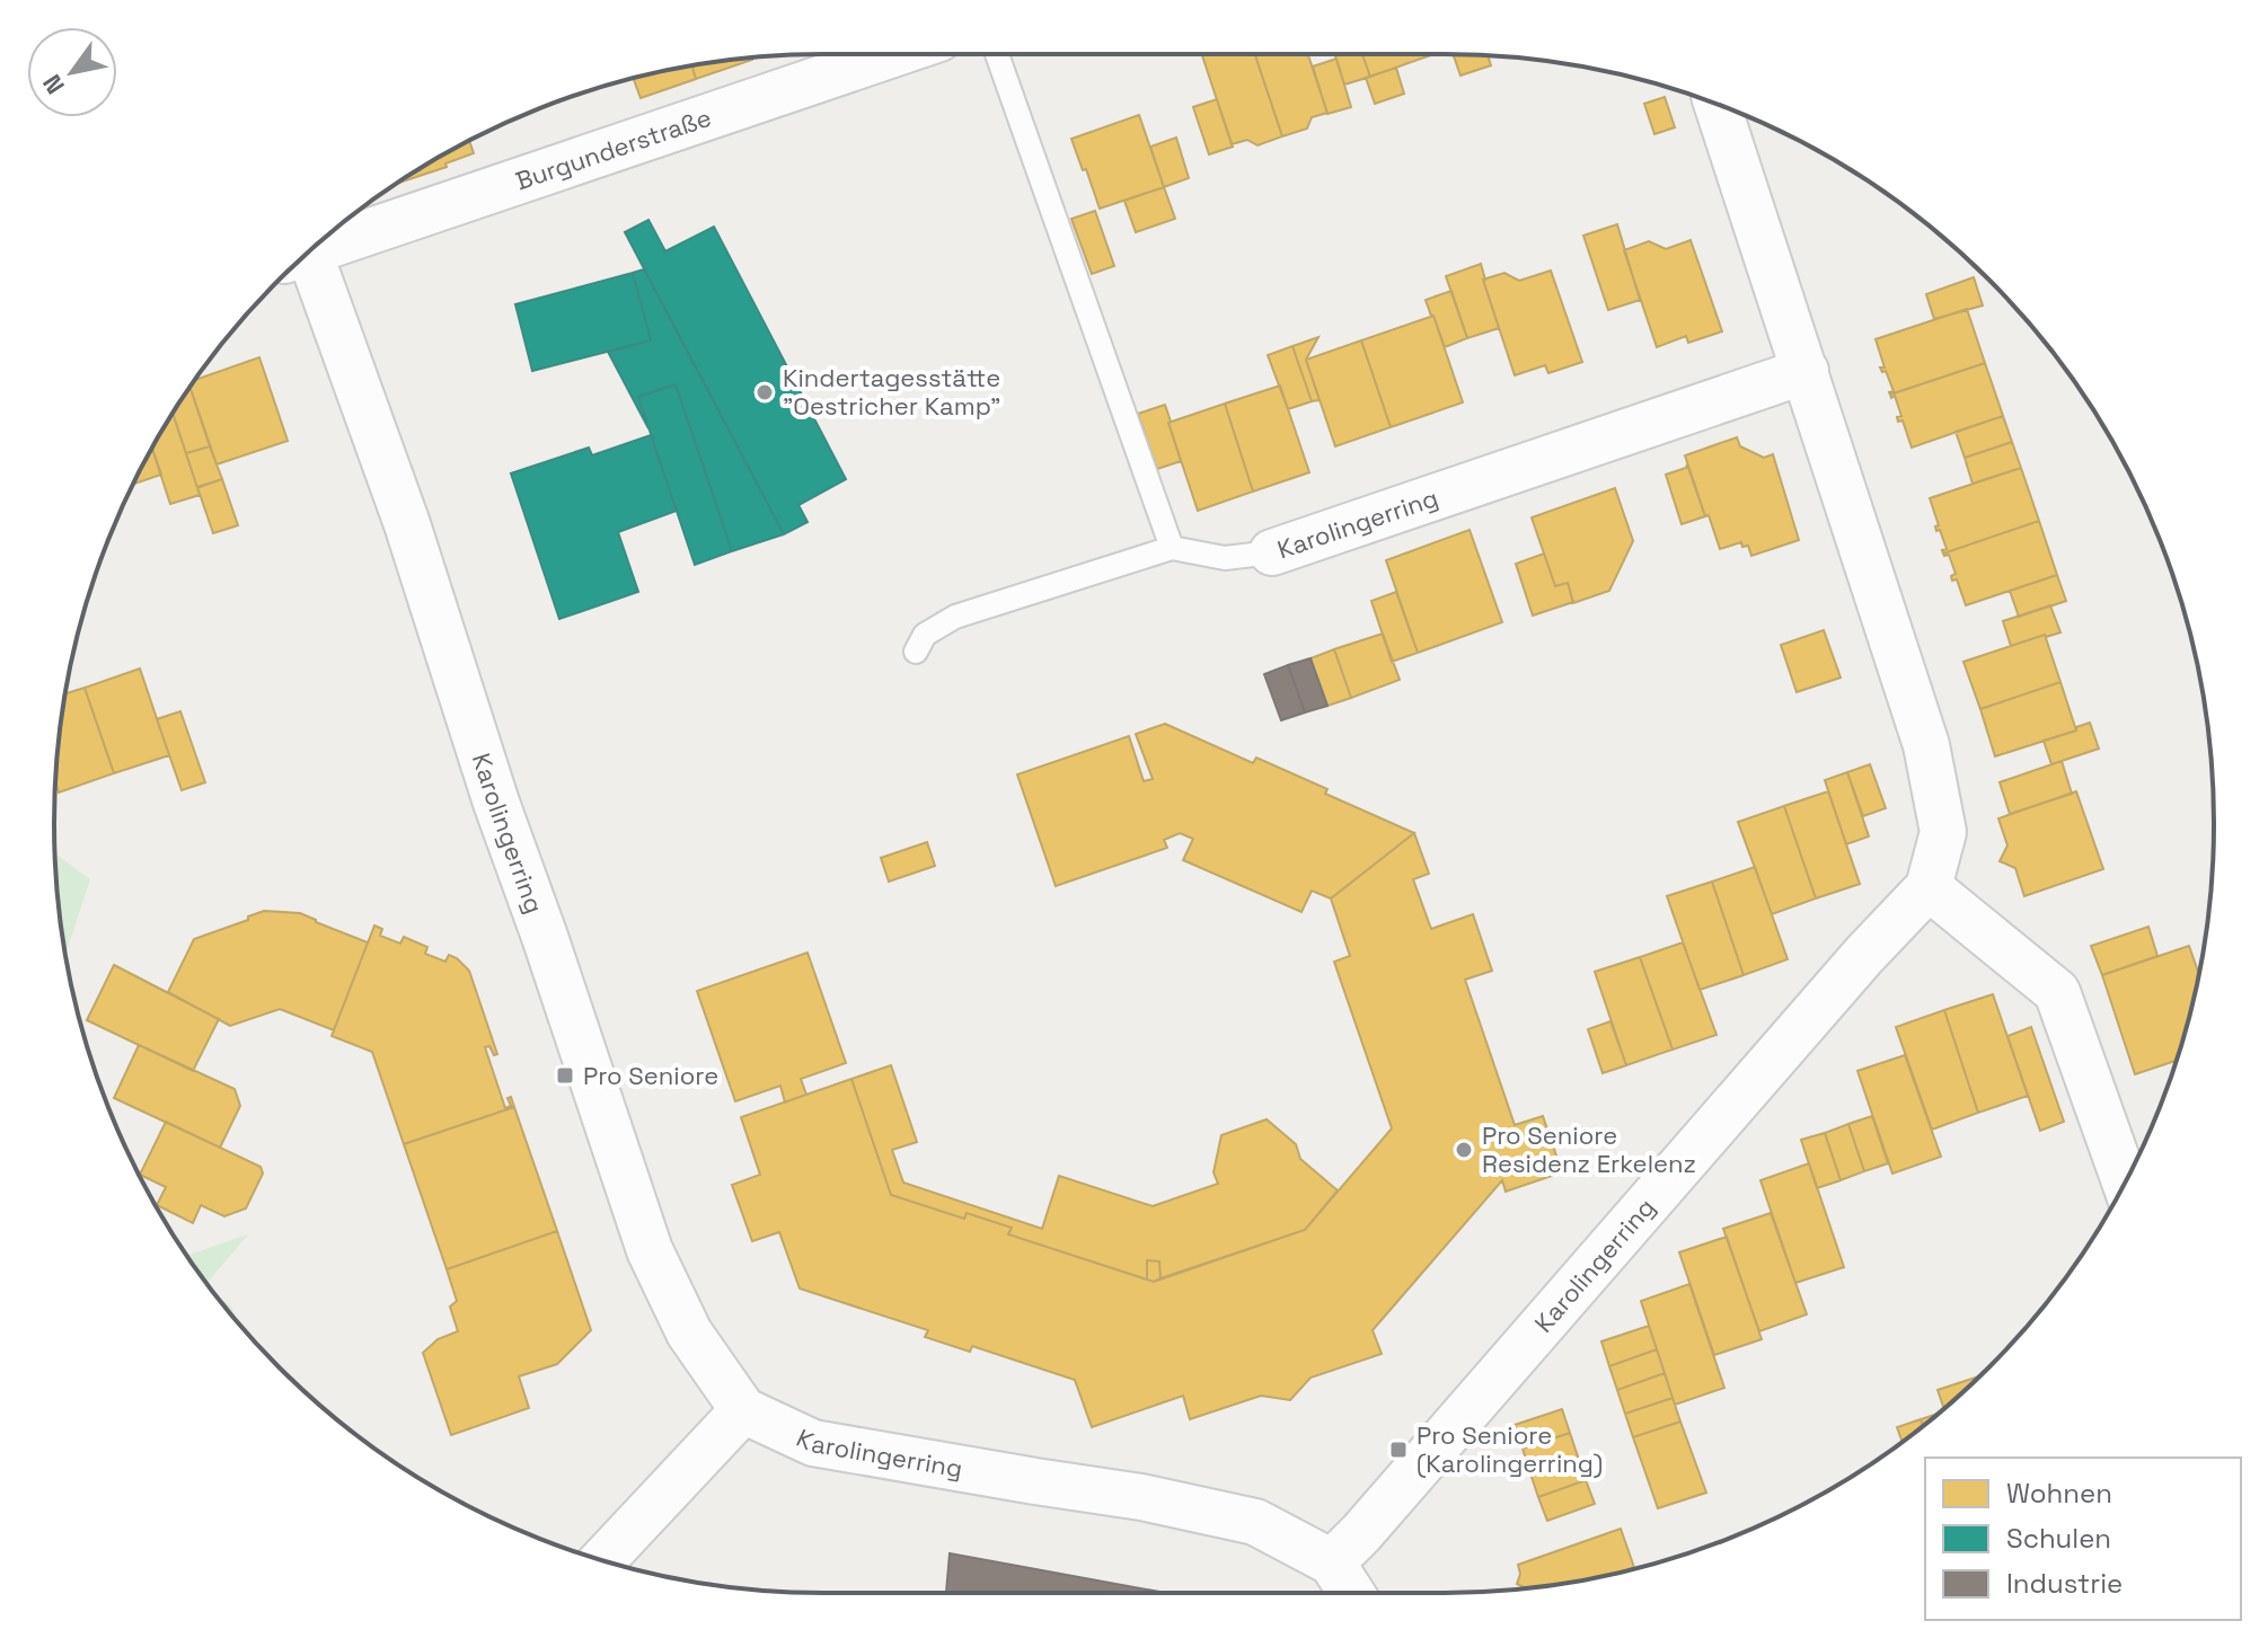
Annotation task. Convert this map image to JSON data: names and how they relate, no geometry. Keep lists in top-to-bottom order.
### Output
{
  "streets": {
    "street": ["Burgunderstraße", "Karolingerring"]
  },
  "places": {
    "other": ["Kindertagesstätte \"Oestricher Kamp\"", "Pro Seniore Residenz Erkelenz"],
    "transit": ["Pro Seniore", "Pro Seniore (Karolingerring)"]
  },
  "legend": ["Wohnen", "Schulen", "Industrie"],
  "north": "bottom left"
}
